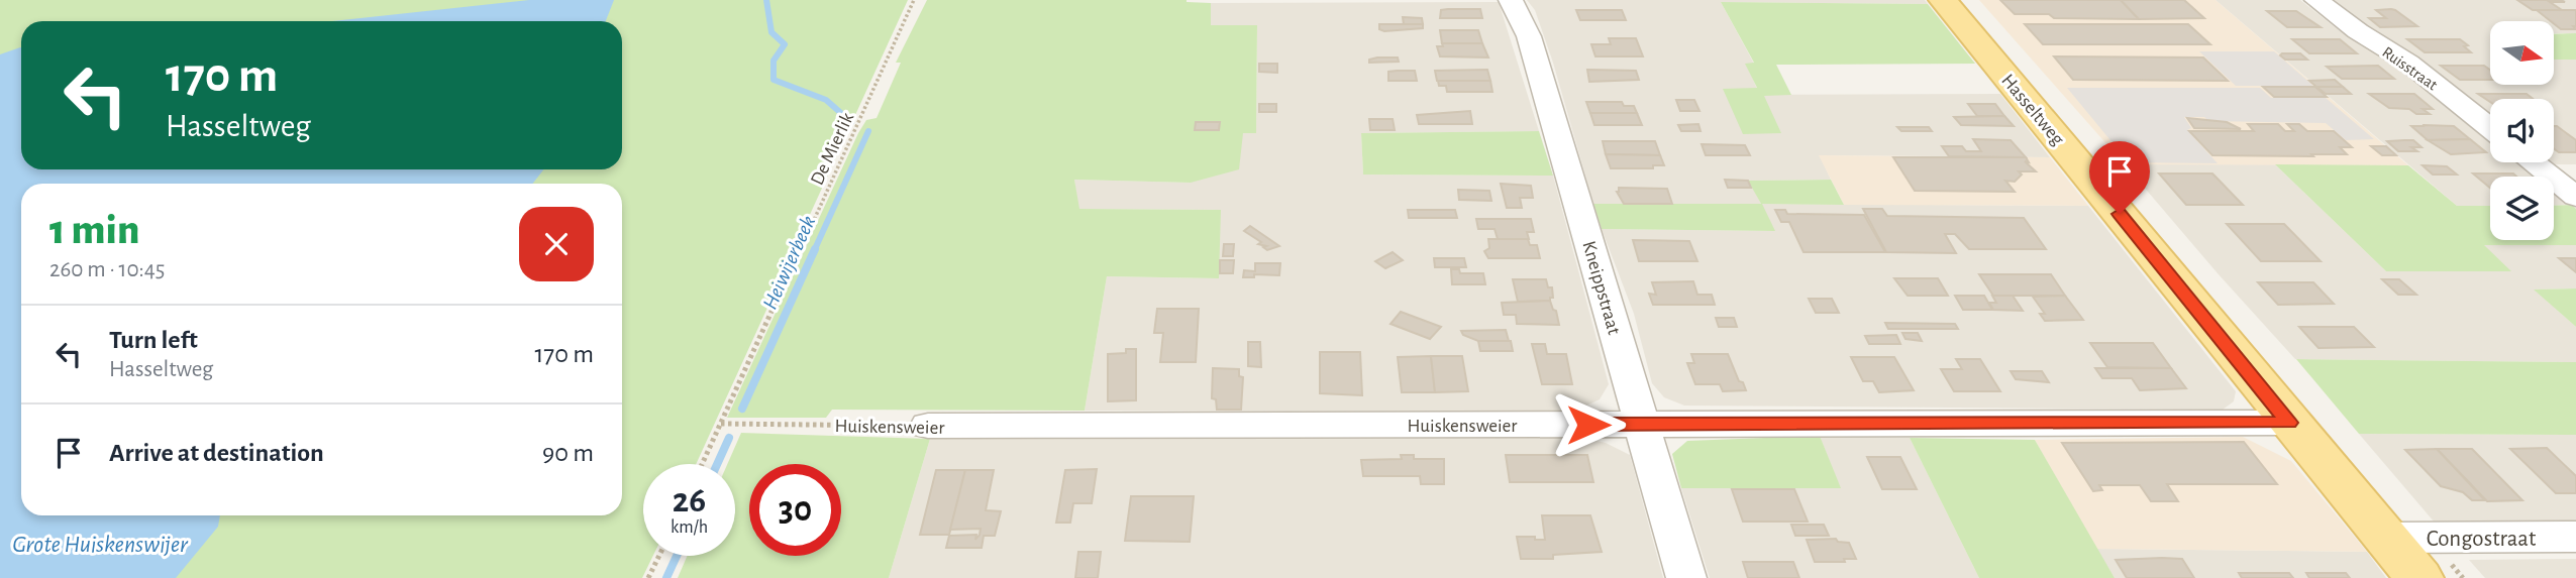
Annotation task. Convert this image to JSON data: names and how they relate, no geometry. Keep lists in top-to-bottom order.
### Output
{
  "streets": {
    "main road": ["Hasseltweg"],
    "street": [
      "Ruisstraat",
      "Kneippstraat",
      "Huiskensweier",
      "Congostraat"
    ],
    "path": ["De Mierlik"]
  },
  "crossings": [
    ["Hasseltweg", "Huiskensweier"],
    ["Hasseltweg", "Congostraat"],
    ["De Mierlik", "Huiskensweier"],
    ["Kneippstraat", "Huiskensweier"]
  ],
  "water": ["Heiwijerbeek", "Grote Huiskenswijer"],
  "north": "right",
  "page": {
    "turn": ["170 m", "Hasseltweg"],
    "heading": ["1 min", "260 m · 10:45"],
    "list": [
      {
        "name": "Turn left",
        "note": "Hasseltweg",
        "value": "170 m"
      },
      {
        "name": "Arrive at destination",
        "value": "90 m"
      }
    ],
    "speed": "26 km/h",
    "limit": "30"
  }
}
